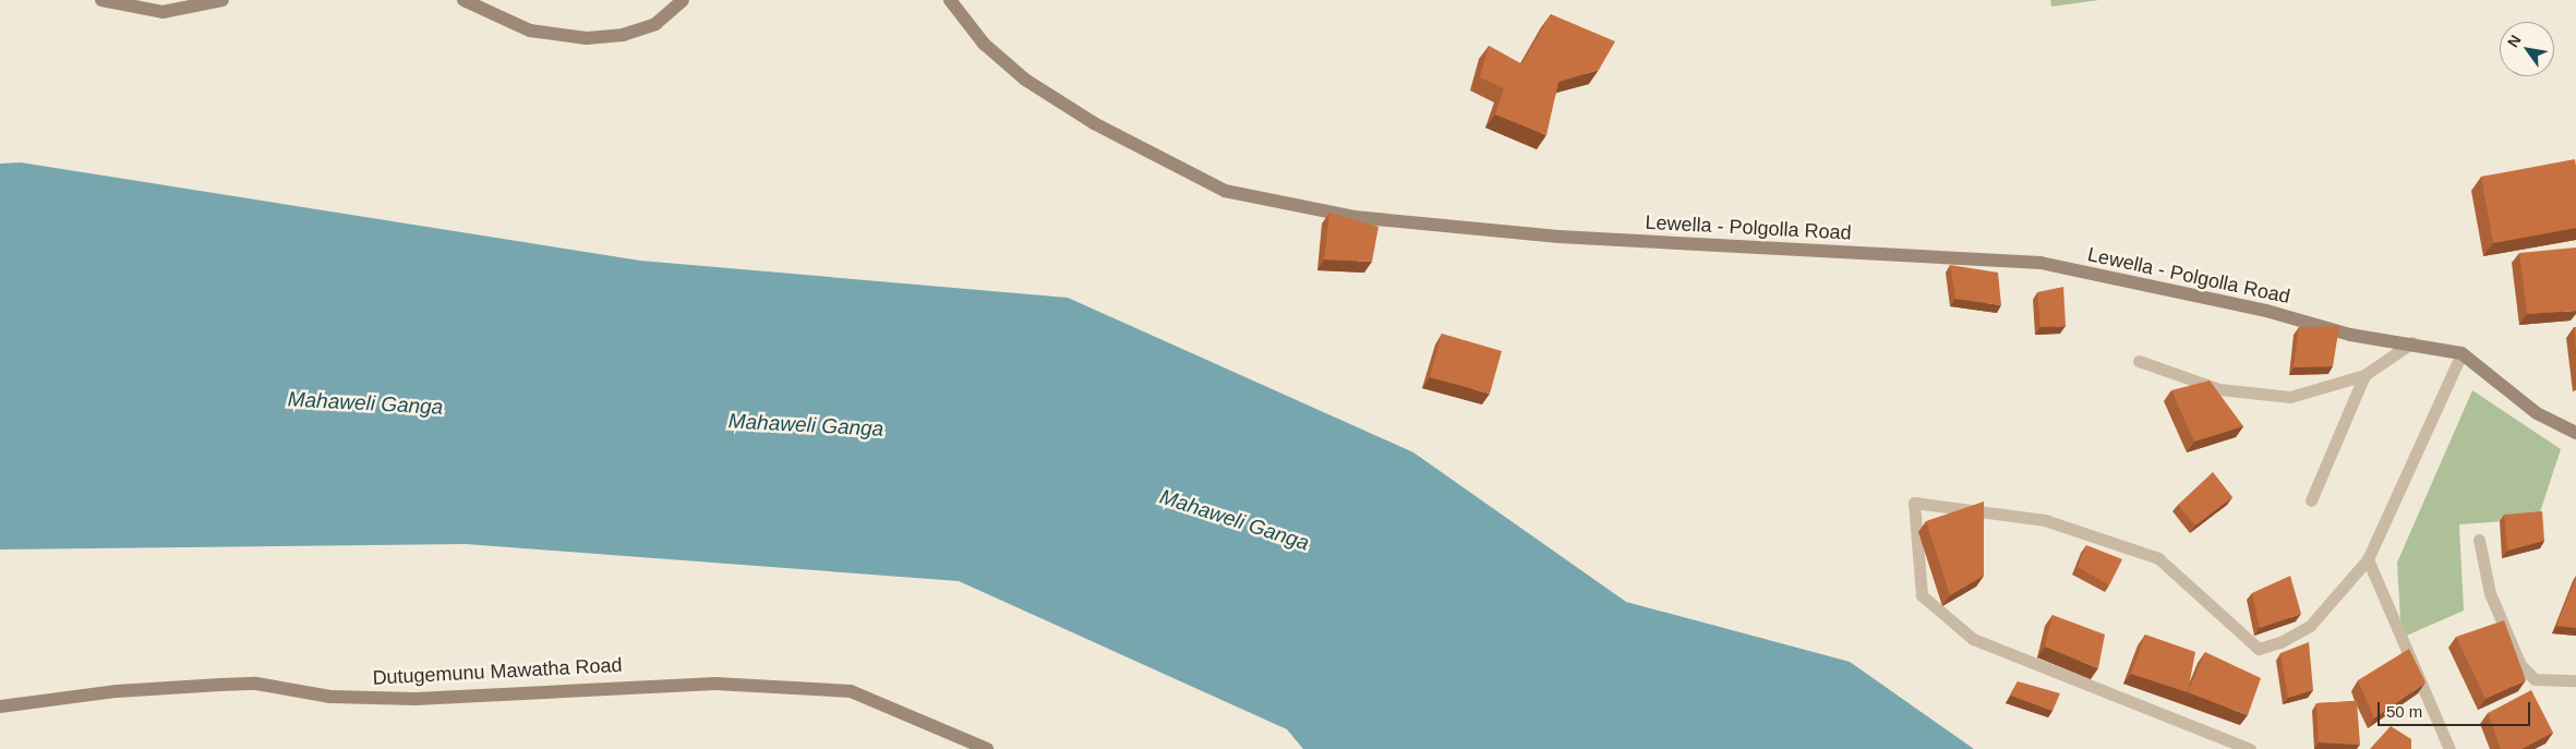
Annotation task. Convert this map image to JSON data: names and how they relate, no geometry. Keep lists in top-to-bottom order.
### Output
{
  "streets": {
    "street": ["Lewella - Polgolla Road", "Dutugemunu Mawatha Road"]
  },
  "water": ["Mahaweli Ganga"],
  "scale_bar": "50 m",
  "north": "top left"
}
